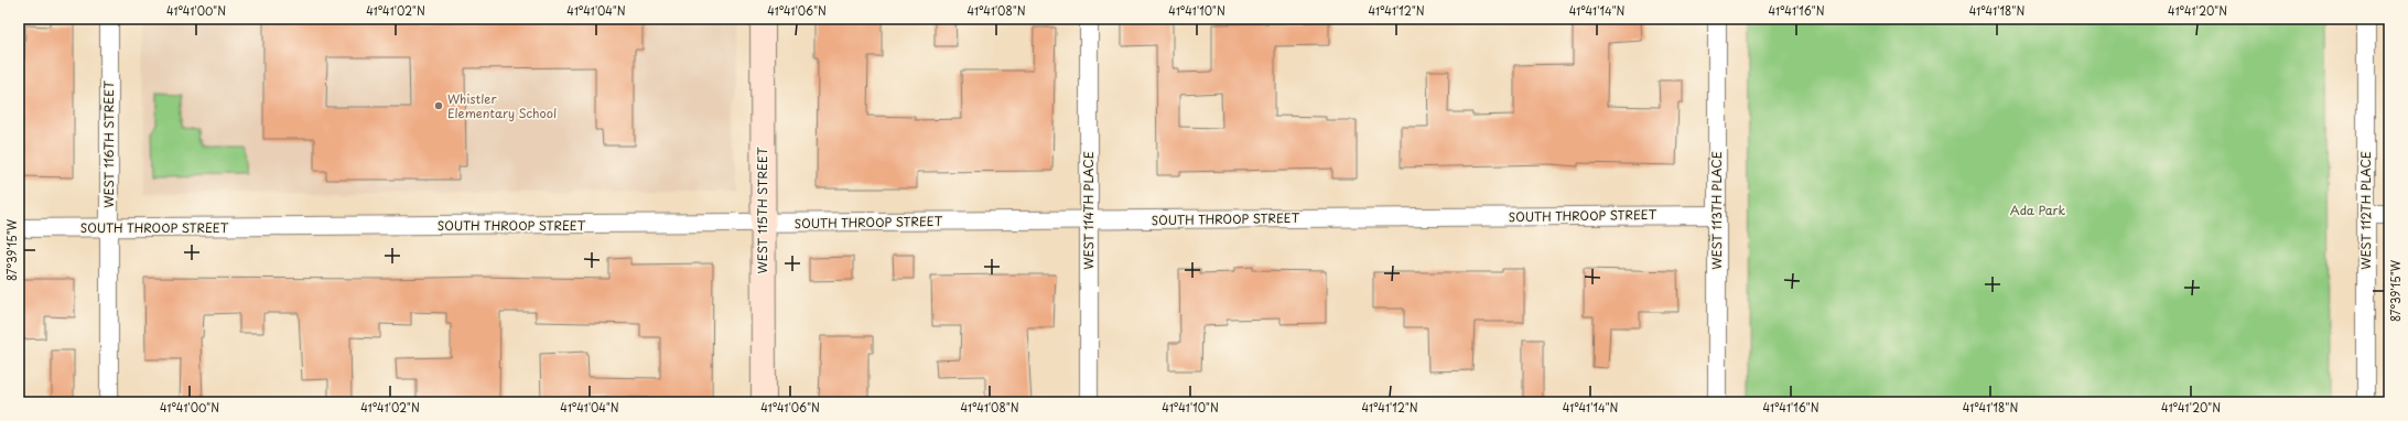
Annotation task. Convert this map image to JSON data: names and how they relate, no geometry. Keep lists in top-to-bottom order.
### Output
{
  "streets": {
    "street": [
      "WEST 116TH STREET",
      "WEST 115TH STREET",
      "WEST 114TH PLACE",
      "WEST 113TH PLACE",
      "WEST 112TH PLACE",
      "SOUTH THROOP STREET"
    ]
  },
  "crossings": [
    ["WEST 116TH STREET", "SOUTH THROOP STREET"],
    ["WEST 115TH STREET", "SOUTH THROOP STREET"],
    ["WEST 114TH PLACE", "SOUTH THROOP STREET"],
    ["WEST 113TH PLACE", "SOUTH THROOP STREET"]
  ],
  "parks": ["Ada Park"],
  "places": ["Whistler Elementary School"],
  "coordinates": [
    "41°41'00\"N",
    "41°41'02\"N",
    "41°41'04\"N",
    "41°41'06\"N",
    "41°41'08\"N",
    "41°41'10\"N",
    "41°41'12\"N",
    "41°41'14\"N",
    "41°41'16\"N",
    "41°41'18\"N",
    "41°41'20\"N",
    "87°39'15\"W"
  ]
}
